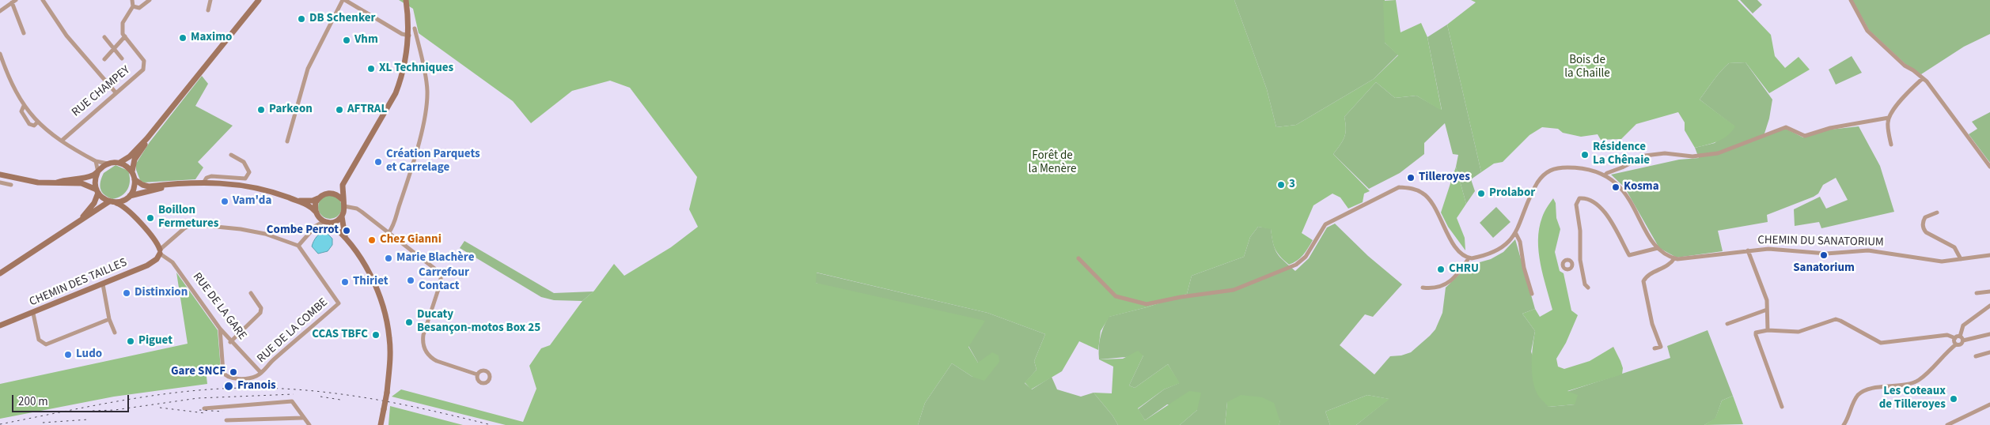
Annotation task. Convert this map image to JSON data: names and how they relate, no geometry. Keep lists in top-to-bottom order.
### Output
{
  "streets": {
    "main road": ["CHEMIN DES TAILLES", "RUE DE LA GARE"],
    "street": ["RUE CHAMPEY", "CHEMIN DU SANATORIUM", "RUE DE LA COMBE"]
  },
  "crossings": [
    ["CHEMIN DES TAILLES", "RUE DE LA GARE"],
    ["RUE DE LA GARE", "RUE DE LA COMBE"]
  ],
  "parks": ["Bois de la Chaille", "Forêt de la Menère"],
  "places": [
    "DB Schenker",
    "Maximo",
    "Vhm",
    "XL Techniques",
    "Parkeon",
    "AFTRAL",
    "Résidence La Chênaie",
    "Création Parquets et Carrelage",
    "Tilleroyes",
    "3",
    "Kosma",
    "Prolabor",
    "Vam'da",
    "Boillon Fermetures",
    "Combe Perrot",
    "Chez Gianni",
    "Sanatorium",
    "Marie Blachère",
    "CHRU",
    "Carrefour Contact",
    "Thiriet",
    "Distinxion",
    "Ducaty Besançon-motos Box 25",
    "CCAS TBFC",
    "Piguet",
    "Ludo",
    "Gare SNCF",
    "Franois",
    "Les Coteaux de Tilleroyes"
  ],
  "scale_bar": "200 m"
}
